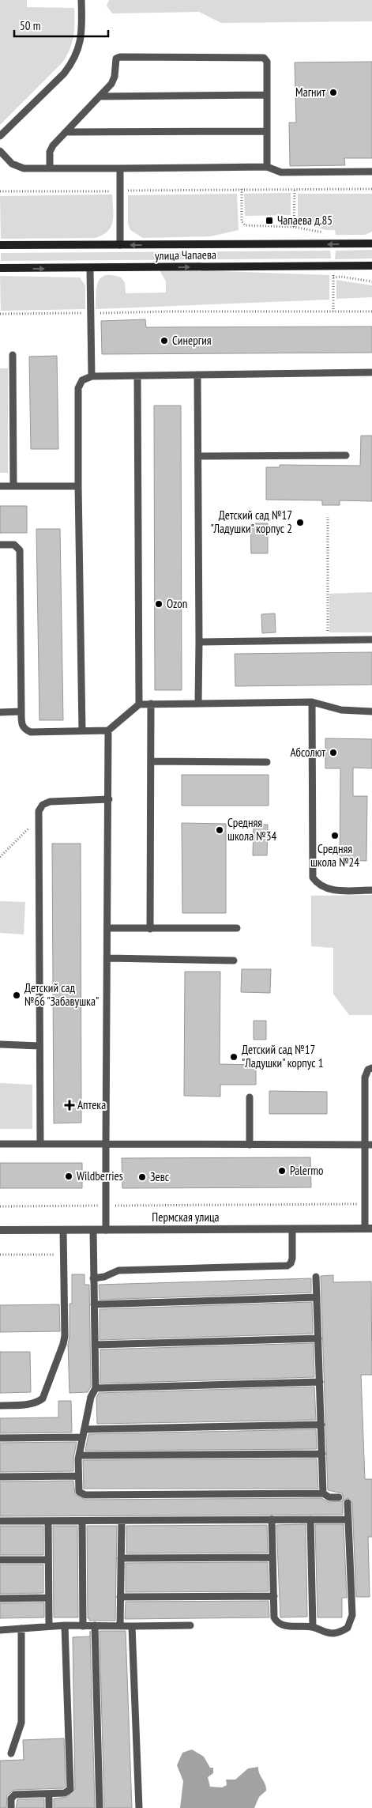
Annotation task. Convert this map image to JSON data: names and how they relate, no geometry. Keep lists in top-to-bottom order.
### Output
{
  "streets": {
    "main road": ["улица Чапаева"],
    "street": ["Пермская улица"]
  },
  "places": {
    "other": [
      "Магнит",
      "Синергия",
      "Детский сад №17 \"Ладушки\" корпус 2",
      "Ozon",
      "Абсолют",
      "Средняя школа №34",
      "Средняя школа №24",
      "Детский сад №66 \"Забавушка\"",
      "Детский сад №17 \"Ладушки\" корпус 1",
      "Palermo",
      "Wildberries",
      "Зевс"
    ],
    "transit": ["Чапаева д.85"],
    "health": ["Аптека"]
  },
  "scale_bar": "50 m"
}
